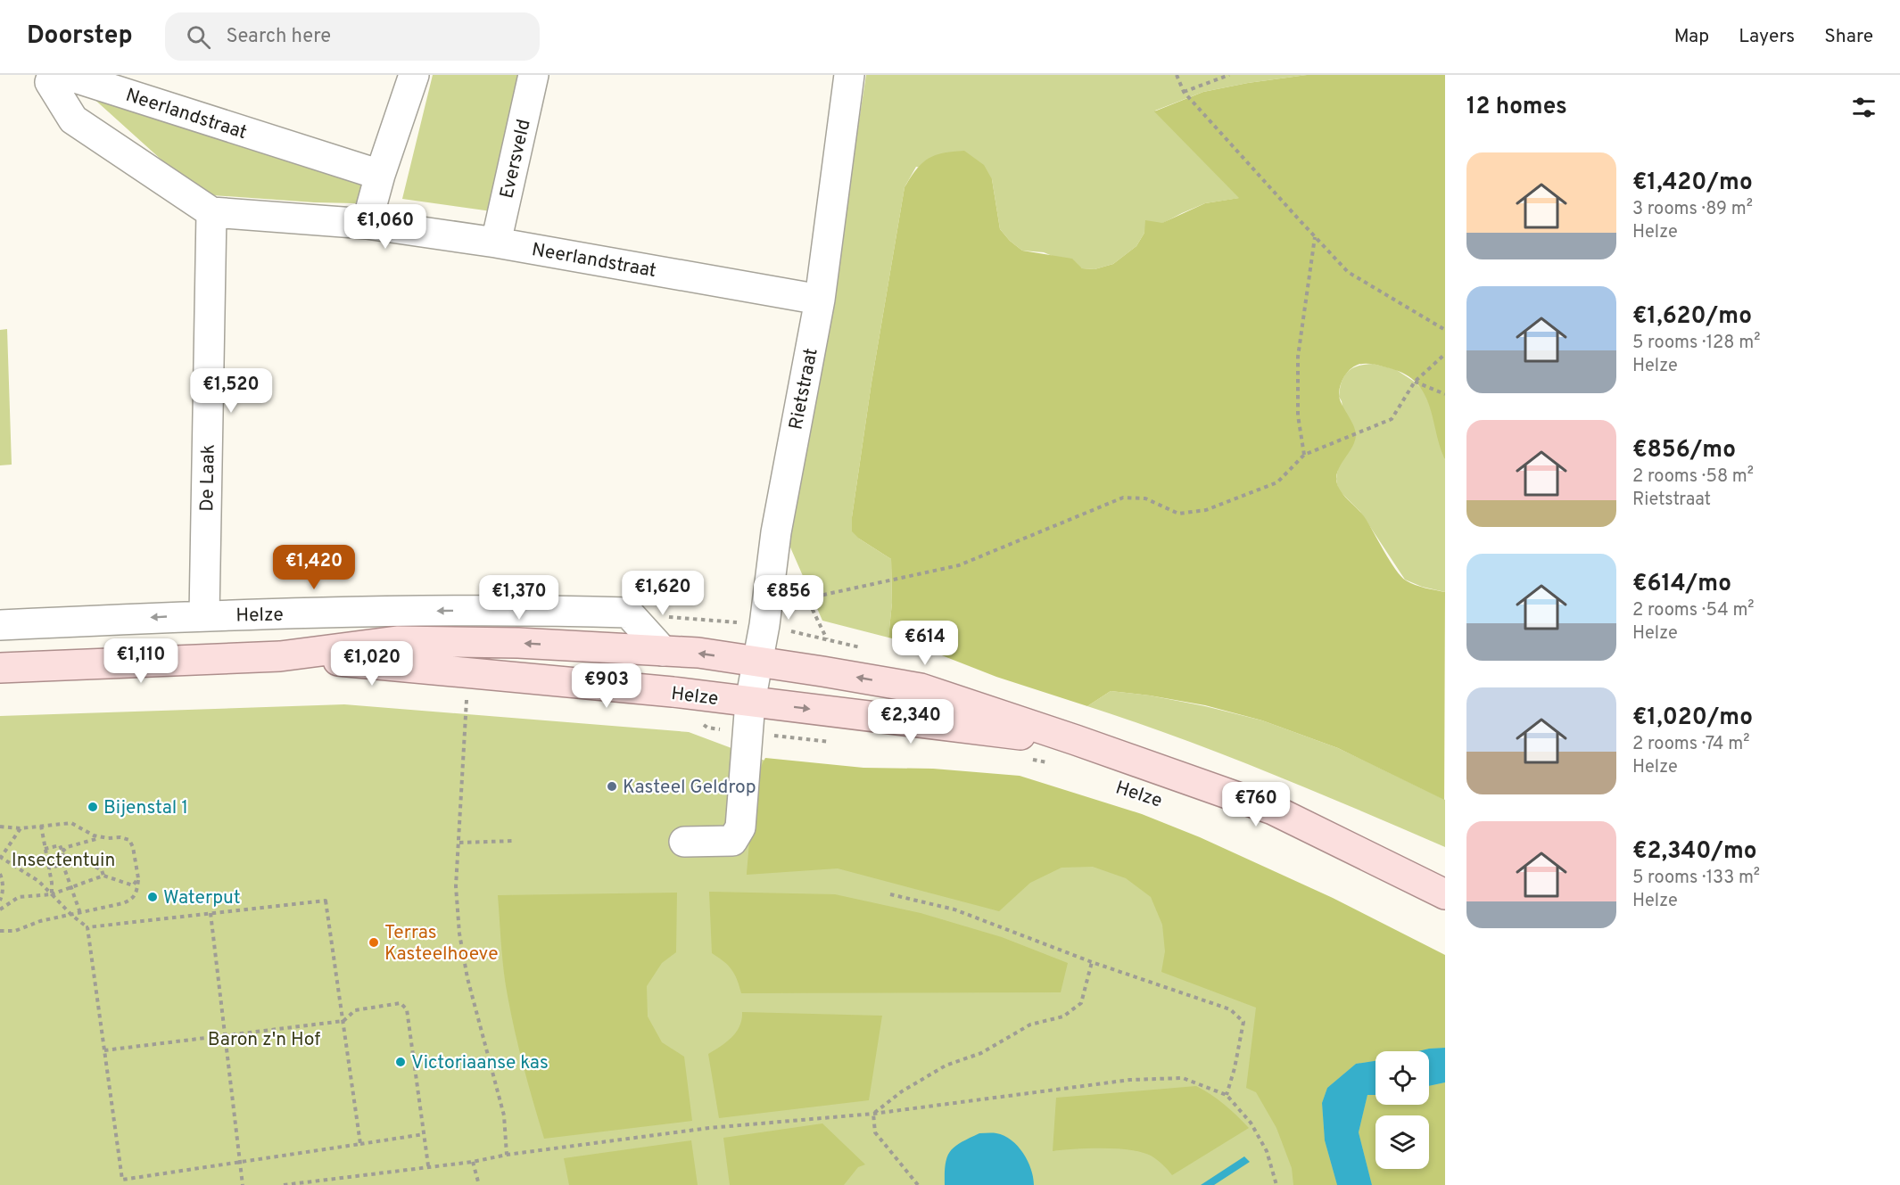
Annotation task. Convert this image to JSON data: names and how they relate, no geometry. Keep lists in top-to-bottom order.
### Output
{
  "streets": {
    "main road": ["Helze"],
    "street": [
      "Neerlandstraat",
      "Eversveld",
      "Rietstraat",
      "De Laak"
    ]
  },
  "crossings": [
    ["Neerlandstraat", "Eversveld"],
    ["Neerlandstraat", "Rietstraat"],
    ["Neerlandstraat", "De Laak"],
    ["Rietstraat", "Helze"],
    ["De Laak", "Helze"]
  ],
  "parks": ["Insectentuin", "Baron z'n Hof"],
  "places": [
    "Kasteel Geldrop",
    "Bijenstal 1",
    "Waterput",
    "Terras Kasteelhoeve",
    "Victoriaanse kas"
  ],
  "page": {
    "header": "Doorstep",
    "search": "Search here",
    "nav": ["Map", "Layers", "Share"],
    "heading": "12 homes",
    "list": [
      {
        "name": "€1,420/mo",
        "note": "3 rooms · 89 m² · Helze"
      },
      {
        "name": "€1,620/mo",
        "note": "5 rooms · 128 m² · Helze"
      },
      {
        "name": "€856/mo",
        "note": "2 rooms · 58 m² · Rietstraat"
      },
      {
        "name": "€614/mo",
        "note": "2 rooms · 54 m² · Helze"
      },
      {
        "name": "€1,020/mo",
        "note": "2 rooms · 74 m² · Helze"
      },
      {
        "name": "€2,340/mo",
        "note": "5 rooms · 133 m² · Helze"
      }
    ],
    "price": [
      "€1,060",
      "€1,520",
      "€1,420",
      "€1,620",
      "€1,370",
      "€856",
      "€614",
      "€1,110",
      "€1,020",
      "€903",
      "€2,340",
      "€760"
    ]
  }
}
